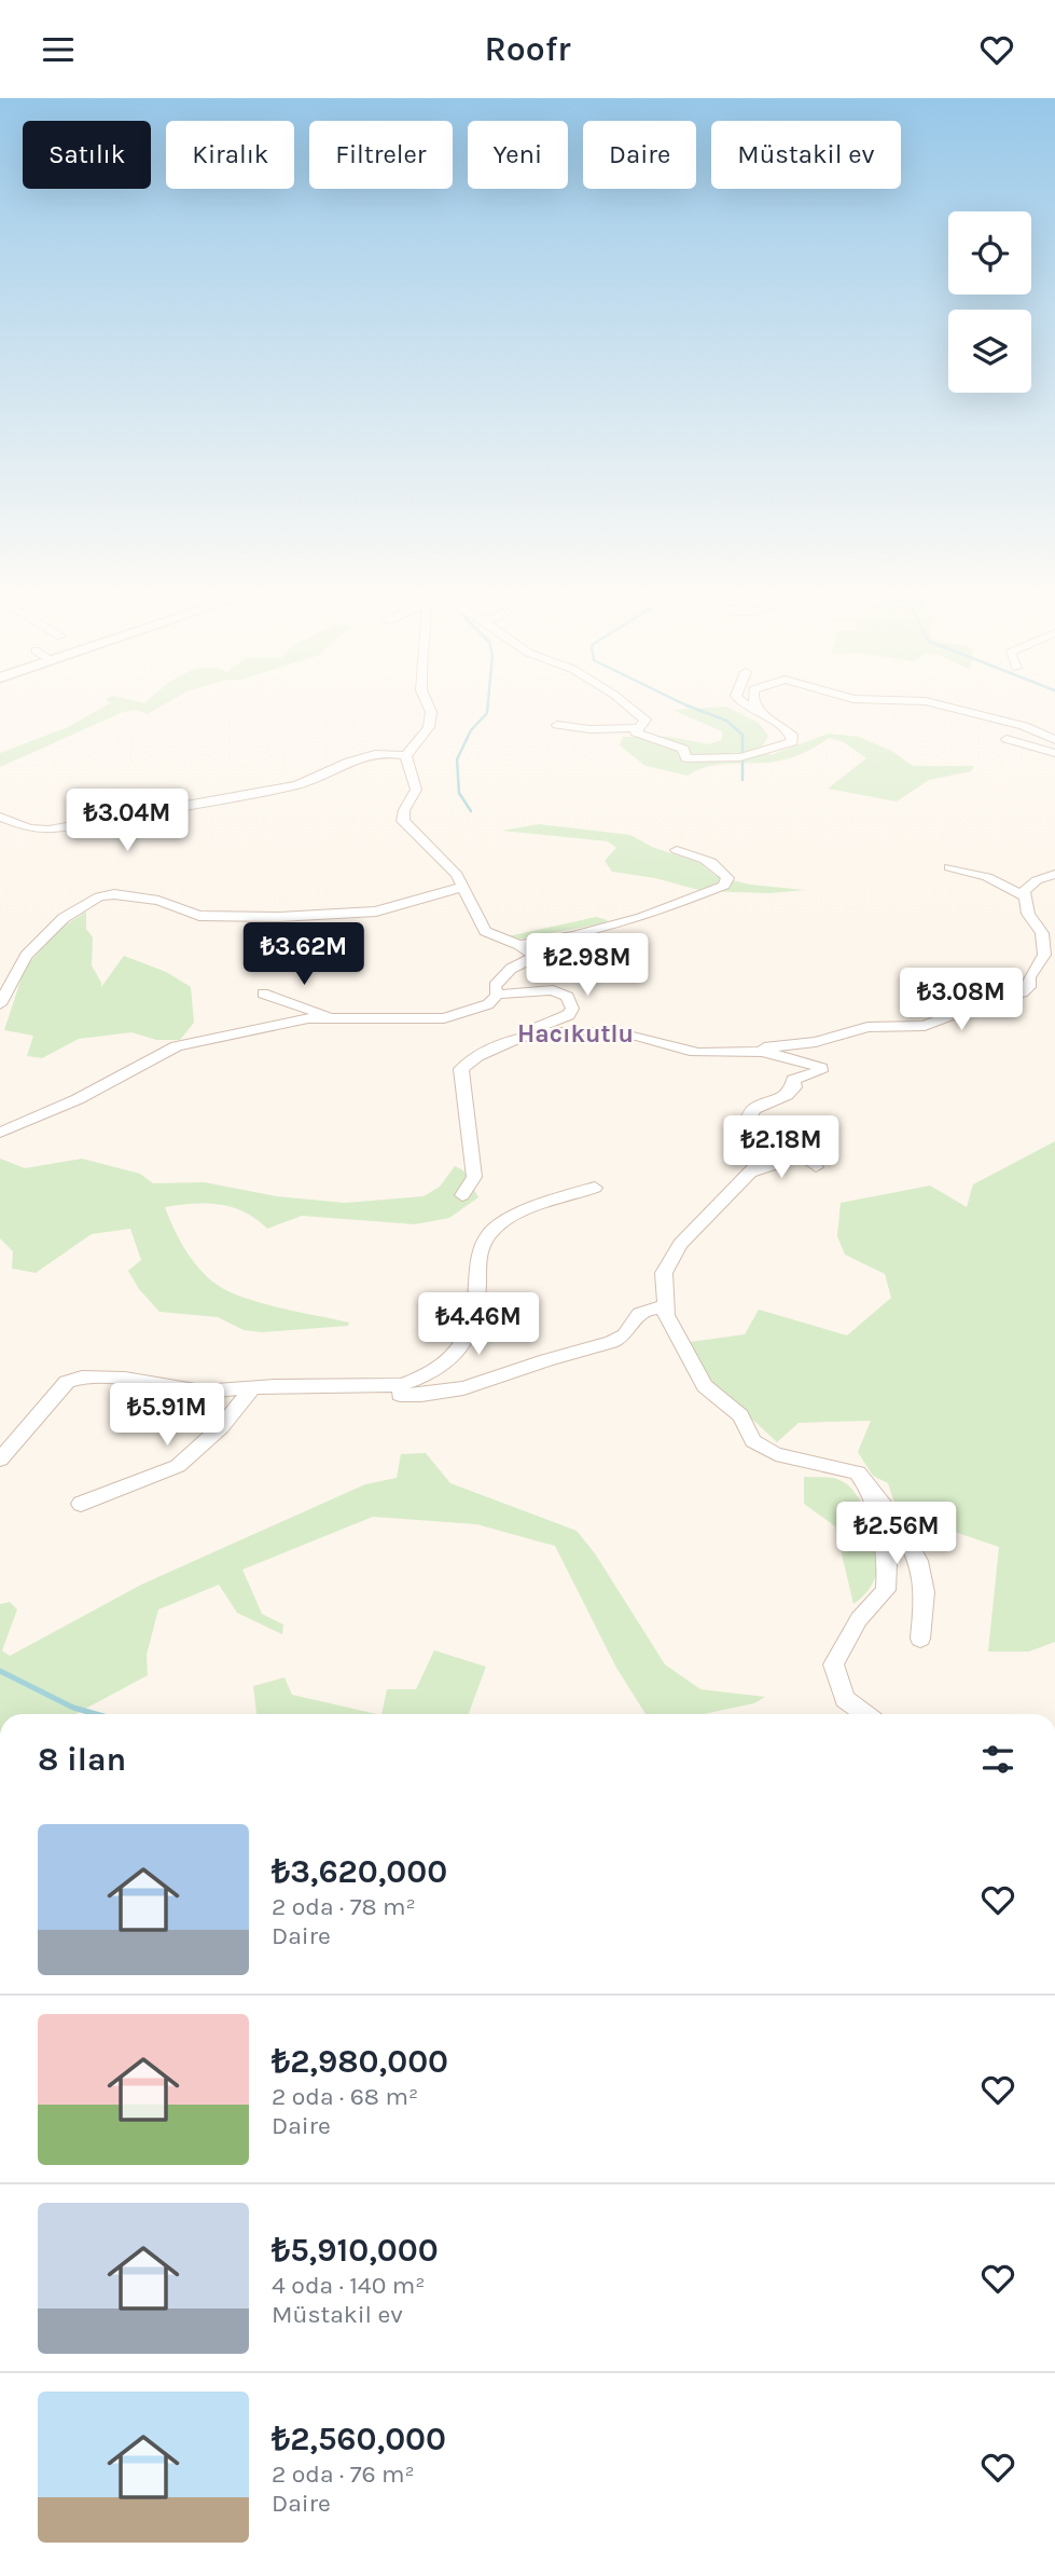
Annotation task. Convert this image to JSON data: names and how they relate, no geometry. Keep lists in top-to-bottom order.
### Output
{
  "districts": ["Hacıkutlu"],
  "page": {
    "header": "Roofr",
    "chip": [
      "Satılık",
      "Kiralık",
      "Filtreler",
      "Yeni",
      "Daire",
      "Müstakil ev"
    ],
    "price": [
      "₺3.04M",
      "₺3.62M",
      "₺2.98M",
      "₺3.08M",
      "₺2.18M",
      "₺4.46M",
      "₺5.91M",
      "₺2.56M"
    ],
    "heading": "8 ilan",
    "list": [
      {
        "name": "₺3,620,000",
        "note": "2 oda · 78 m² · Daire"
      },
      {
        "name": "₺2,980,000",
        "note": "2 oda · 68 m² · Daire"
      },
      {
        "name": "₺5,910,000",
        "note": "4 oda · 140 m² · Müstakil ev"
      },
      {
        "name": "₺2,560,000",
        "note": "2 oda · 76 m² · Daire"
      }
    ]
  }
}
